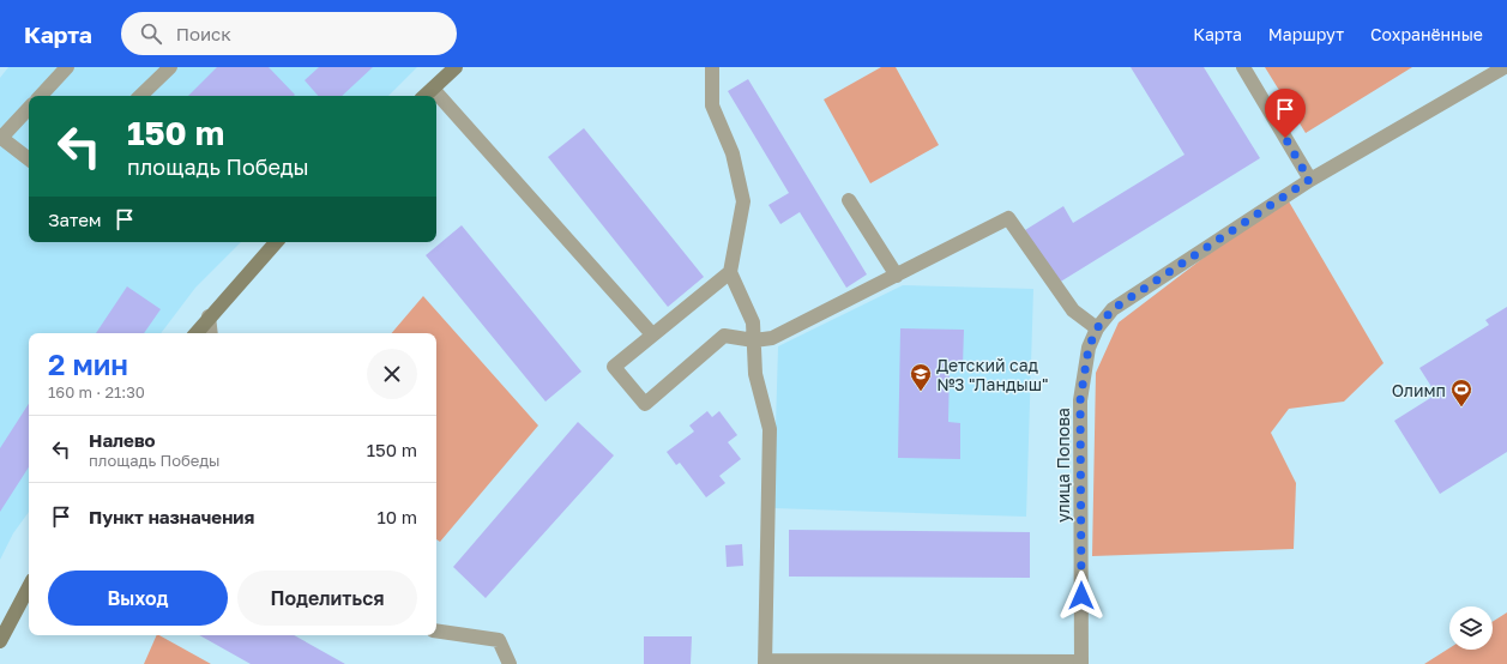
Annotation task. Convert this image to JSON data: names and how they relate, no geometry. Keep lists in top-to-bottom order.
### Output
{
  "streets": {
    "street": ["улица Попова"]
  },
  "places": {
    "school or university": ["Детский сад №3 \"Ландыш\""],
    "sports": ["Олимп"]
  },
  "page": {
    "header": "Карта",
    "search": "Поиск",
    "nav": ["Карта", "Маршрут", "Сохранённые"],
    "turn": ["150 m", "площадь Победы"],
    "then": "Затем",
    "heading": ["2 мин", "160 m · 21:30"],
    "list": [
      {
        "name": "Налево",
        "note": "площадь Победы",
        "value": "150 m"
      },
      {
        "name": "Пункт назначения",
        "value": "10 m"
      }
    ],
    "buttons": ["Выход", "Поделиться"]
  }
}
